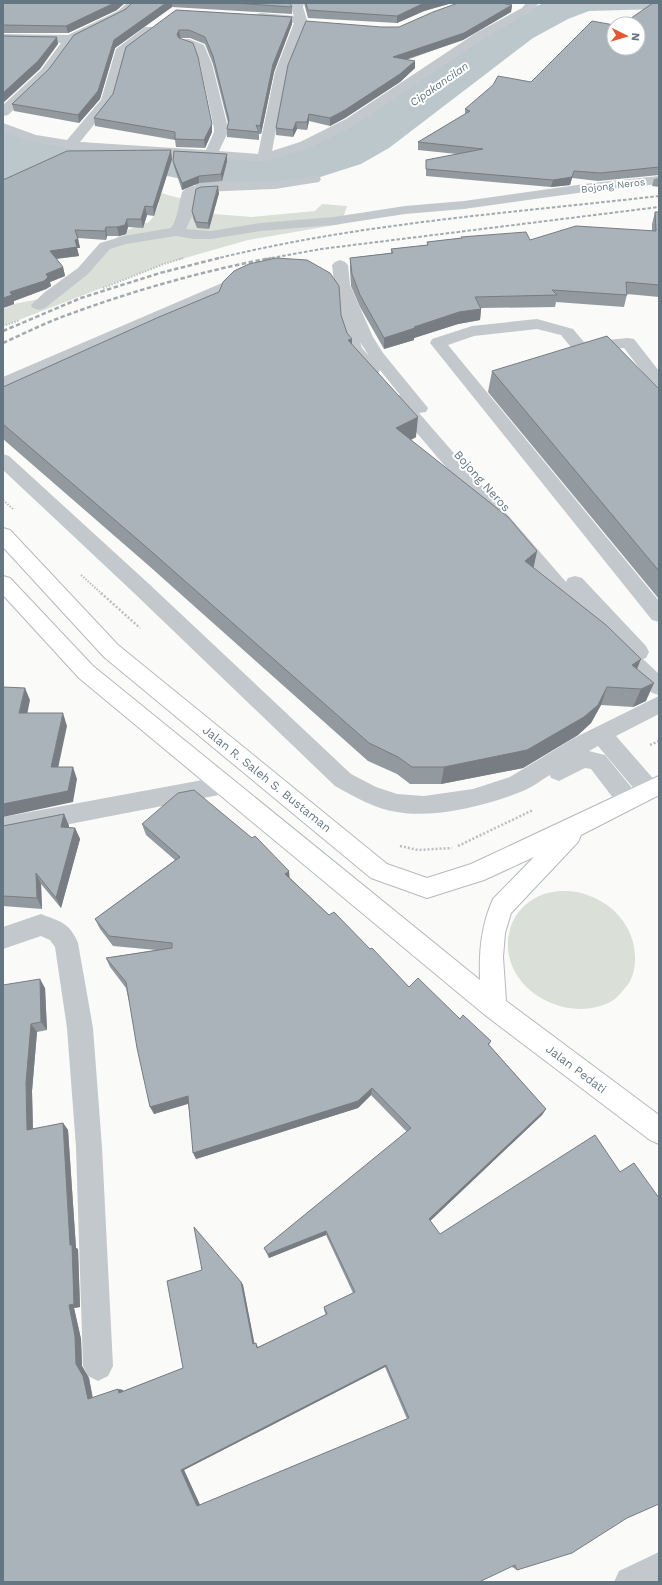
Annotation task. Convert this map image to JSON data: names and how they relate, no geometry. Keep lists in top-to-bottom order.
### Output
{
  "streets": {
    "main road": ["Jalan R. Saleh S. Bustaman", "Jalan Pedati"],
    "street": ["Bojong Neros"]
  },
  "water": ["Cipakancilan"],
  "north": "right"
}
